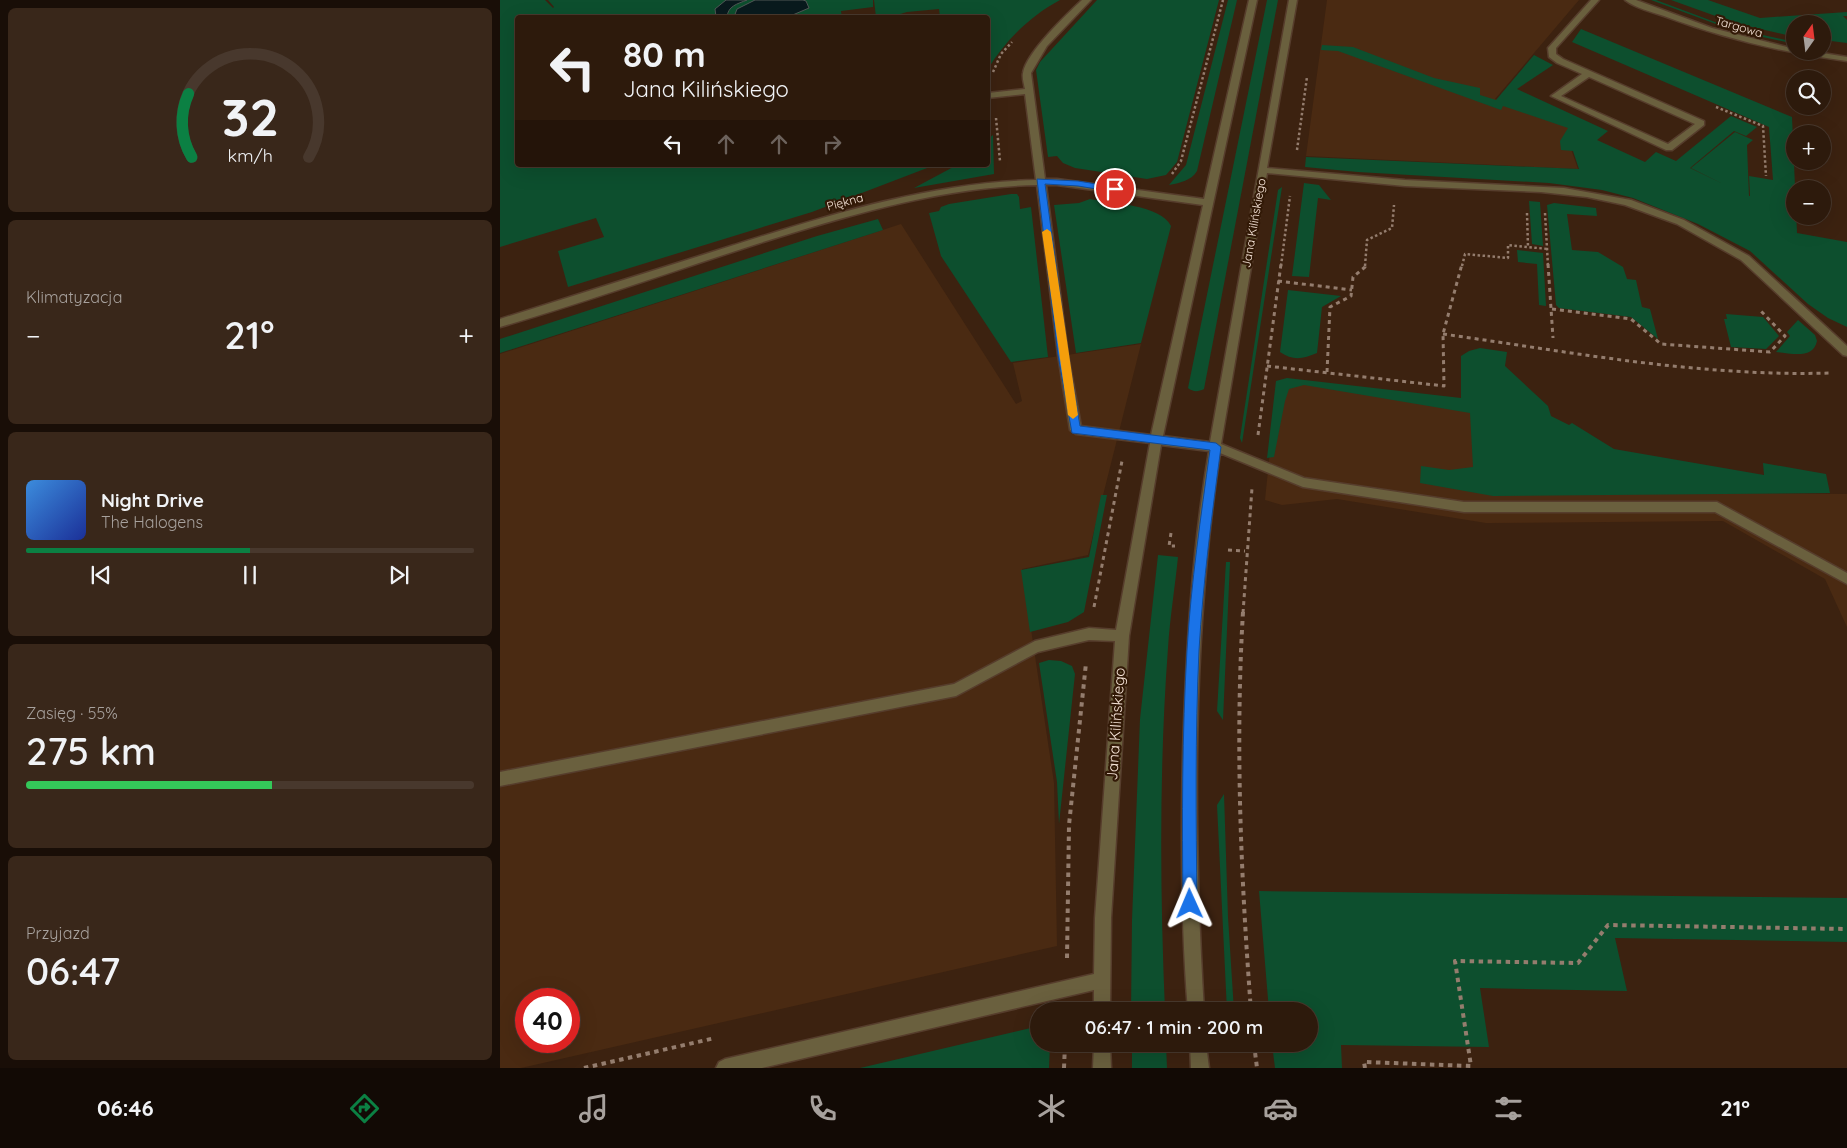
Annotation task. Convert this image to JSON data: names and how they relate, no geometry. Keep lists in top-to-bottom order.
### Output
{
  "streets": {
    "street": ["Targowa", "Piękna", "Jana Kilińskiego"]
  },
  "crossings": [
    ["Piękna", "Jana Kilińskiego"]
  ],
  "north": "top",
  "page": {
    "map_buttons": ["+", "−"],
    "turn": ["80 m", "Jana Kilińskiego"],
    "tile": [
      "Klimatyzacja",
      ["Zasięg · 55%", "275 km"],
      ["Przyjazd", "06:47"]
    ],
    "heat": ["−", "21°", "+"],
    "song": ["Night Drive", "The Halogens"],
    "limit": "40",
    "trip": "06:47 · 1 min · 200 m",
    "tabs": ["06:46", "21°"],
    "gauge": ["32", "km/h"]
  }
}
